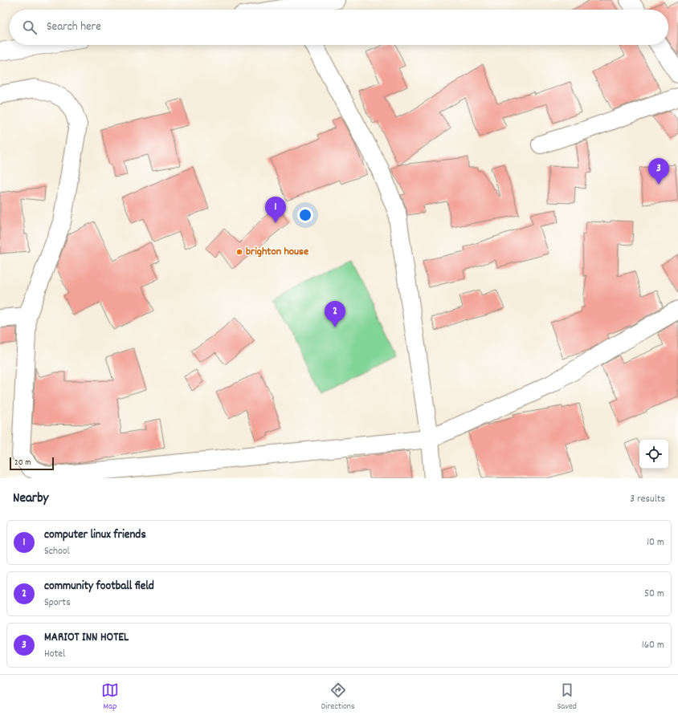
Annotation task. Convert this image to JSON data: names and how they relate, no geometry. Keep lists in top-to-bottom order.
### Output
{
  "places": ["brighton house"],
  "scale_bar": "20 m",
  "page": {
    "search": "Search here",
    "pins": ["3", "1", "2"],
    "scale": "20 m",
    "heading": ["Nearby", "3 results"],
    "list": [
      {
        "mark": "1",
        "name": "computer linux friends",
        "note": "School",
        "value": "10 m"
      },
      {
        "mark": "2",
        "name": "community football field",
        "note": "Sports",
        "value": "50 m"
      },
      {
        "mark": "3",
        "name": "MARIOT INN HOTEL",
        "note": "Hotel",
        "value": "160 m"
      }
    ],
    "nav": ["Map", "Directions", "Saved"]
  }
}
